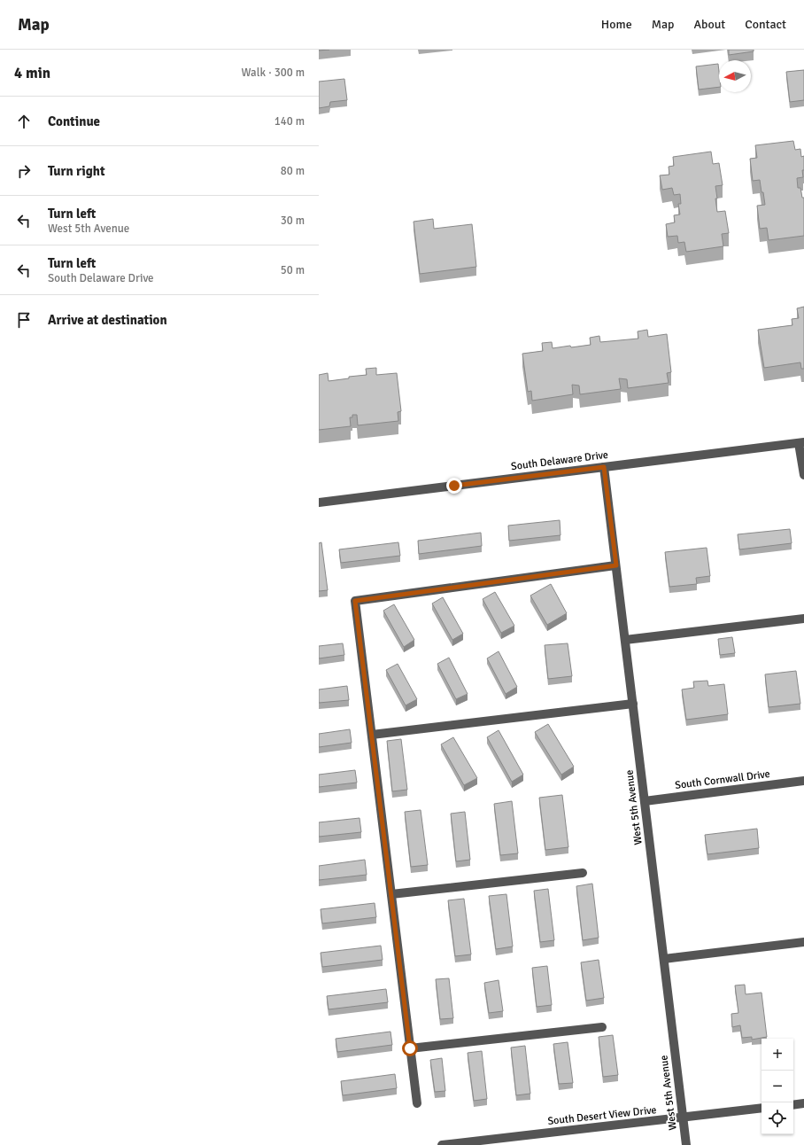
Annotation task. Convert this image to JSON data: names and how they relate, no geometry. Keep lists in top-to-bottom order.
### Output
{
  "streets": {
    "street": [
      "South Delaware Drive",
      "South Cornwall Drive",
      "West 5th Avenue",
      "South Desert View Drive"
    ]
  },
  "crossings": [
    ["South Delaware Drive", "West 5th Avenue"],
    ["South Cornwall Drive", "West 5th Avenue"],
    ["West 5th Avenue", "South Desert View Drive"]
  ],
  "north": "left",
  "page": {
    "header": "Map",
    "nav": [
      "Home",
      "Map",
      "About",
      "Contact"
    ],
    "heading": ["4 min", "Walk · 300 m"],
    "list": [
      ["Continue", "140 m"],
      ["Turn right", "80 m"],
      ["Turn left", "West 5th Avenue", "30 m"],
      ["Turn left", "South Delaware Drive", "50 m"],
      "Arrive at destination"
    ],
    "map_buttons": ["+", "−"]
  }
}
